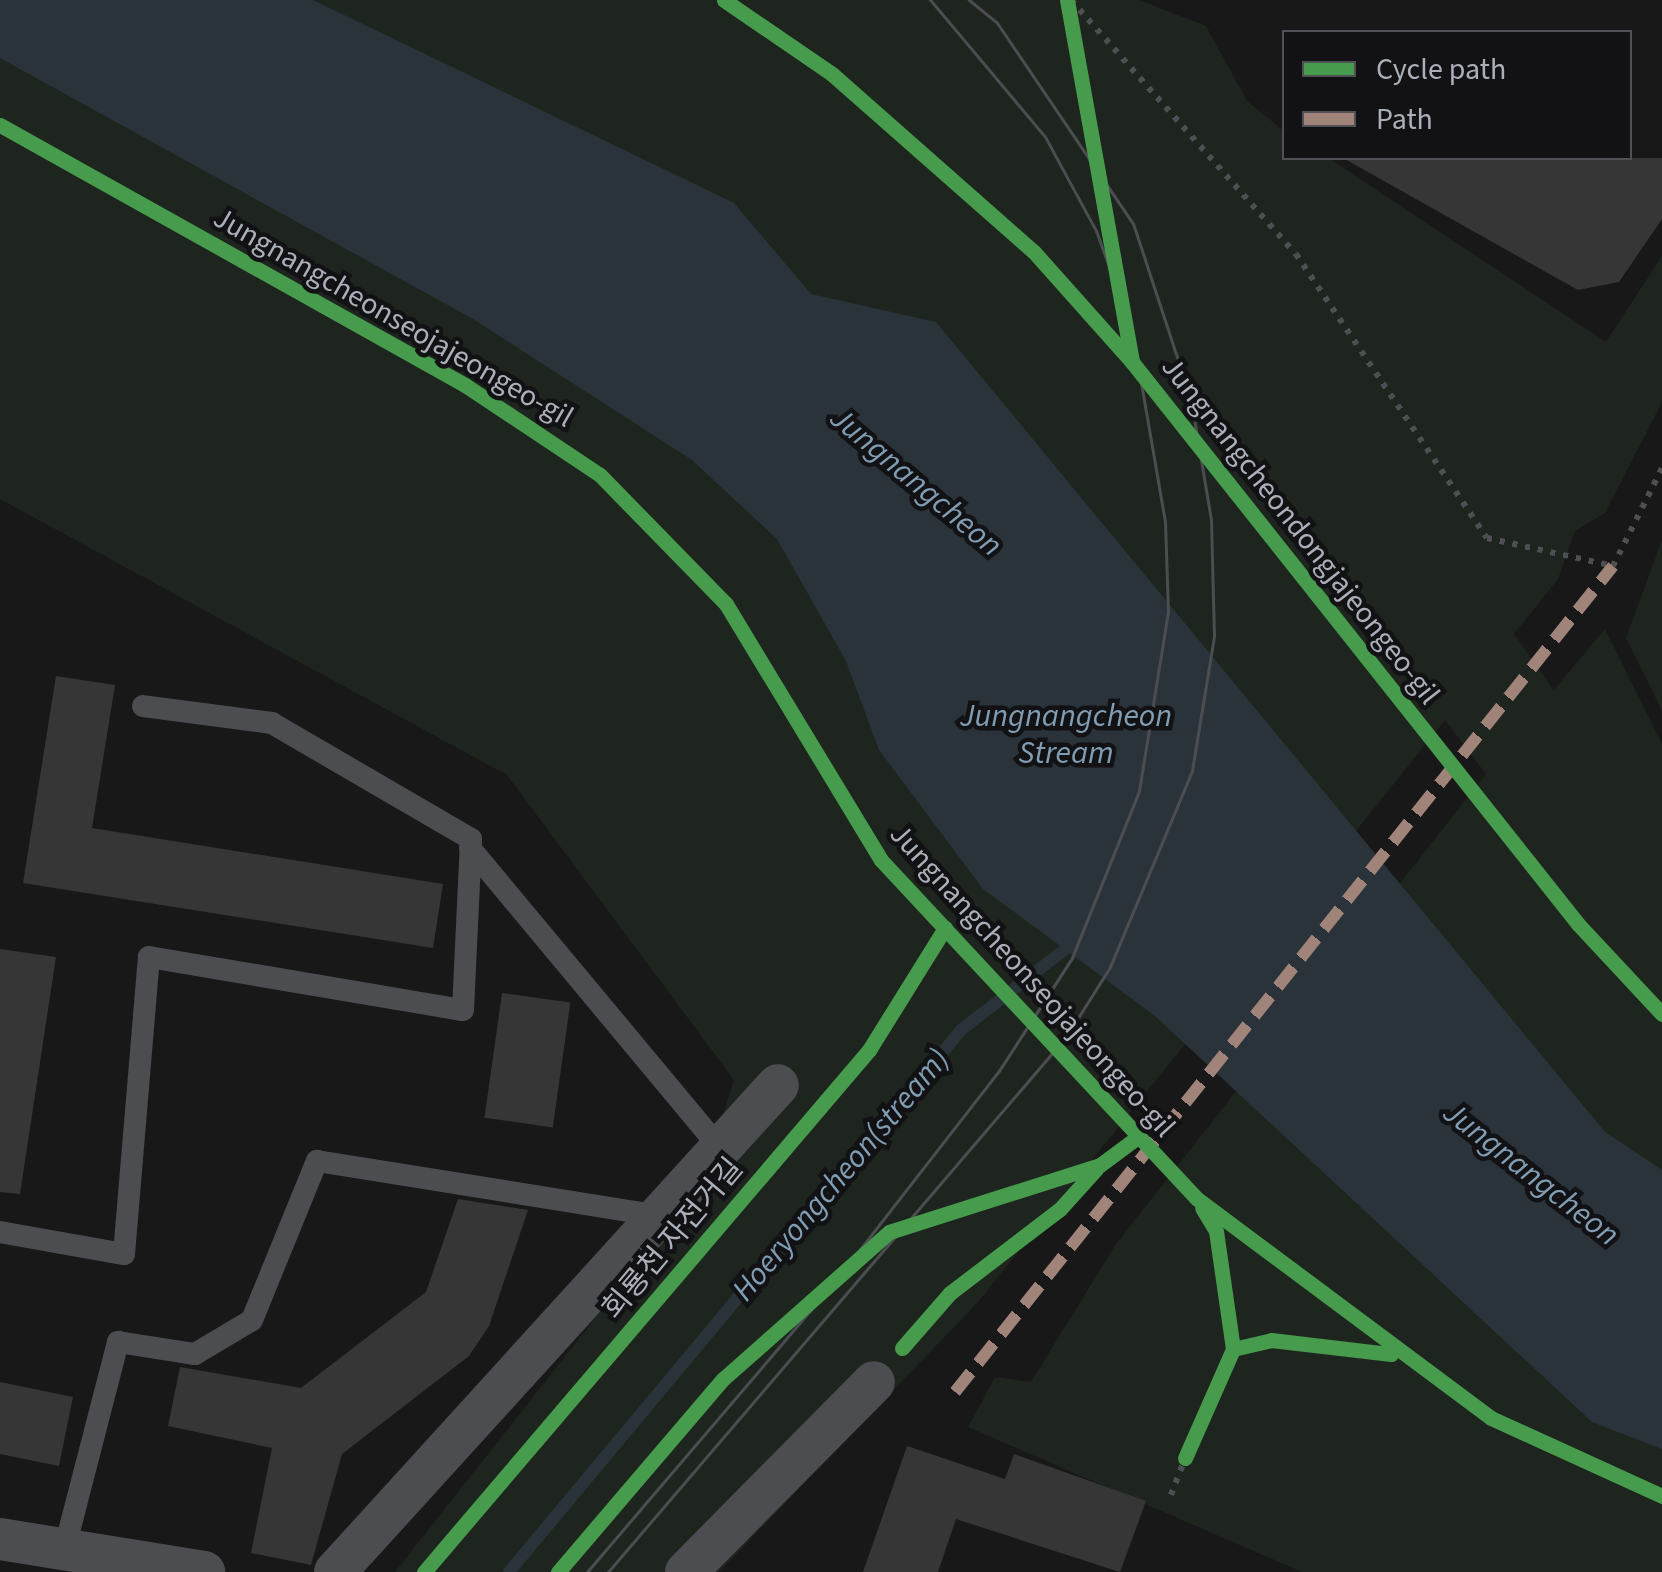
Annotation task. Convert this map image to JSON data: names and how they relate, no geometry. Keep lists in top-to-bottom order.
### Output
{
  "streets": {
    "cycle path": ["Jungnangcheonseojajeongeo-gil", "Jungnangcheondongjajeongeo-gil"]
  },
  "water": ["Jungnangcheon", "Jungnangcheon Stream", "Hoeryongcheon(stream)"],
  "legend": ["Cycle path", "Path"]
}
